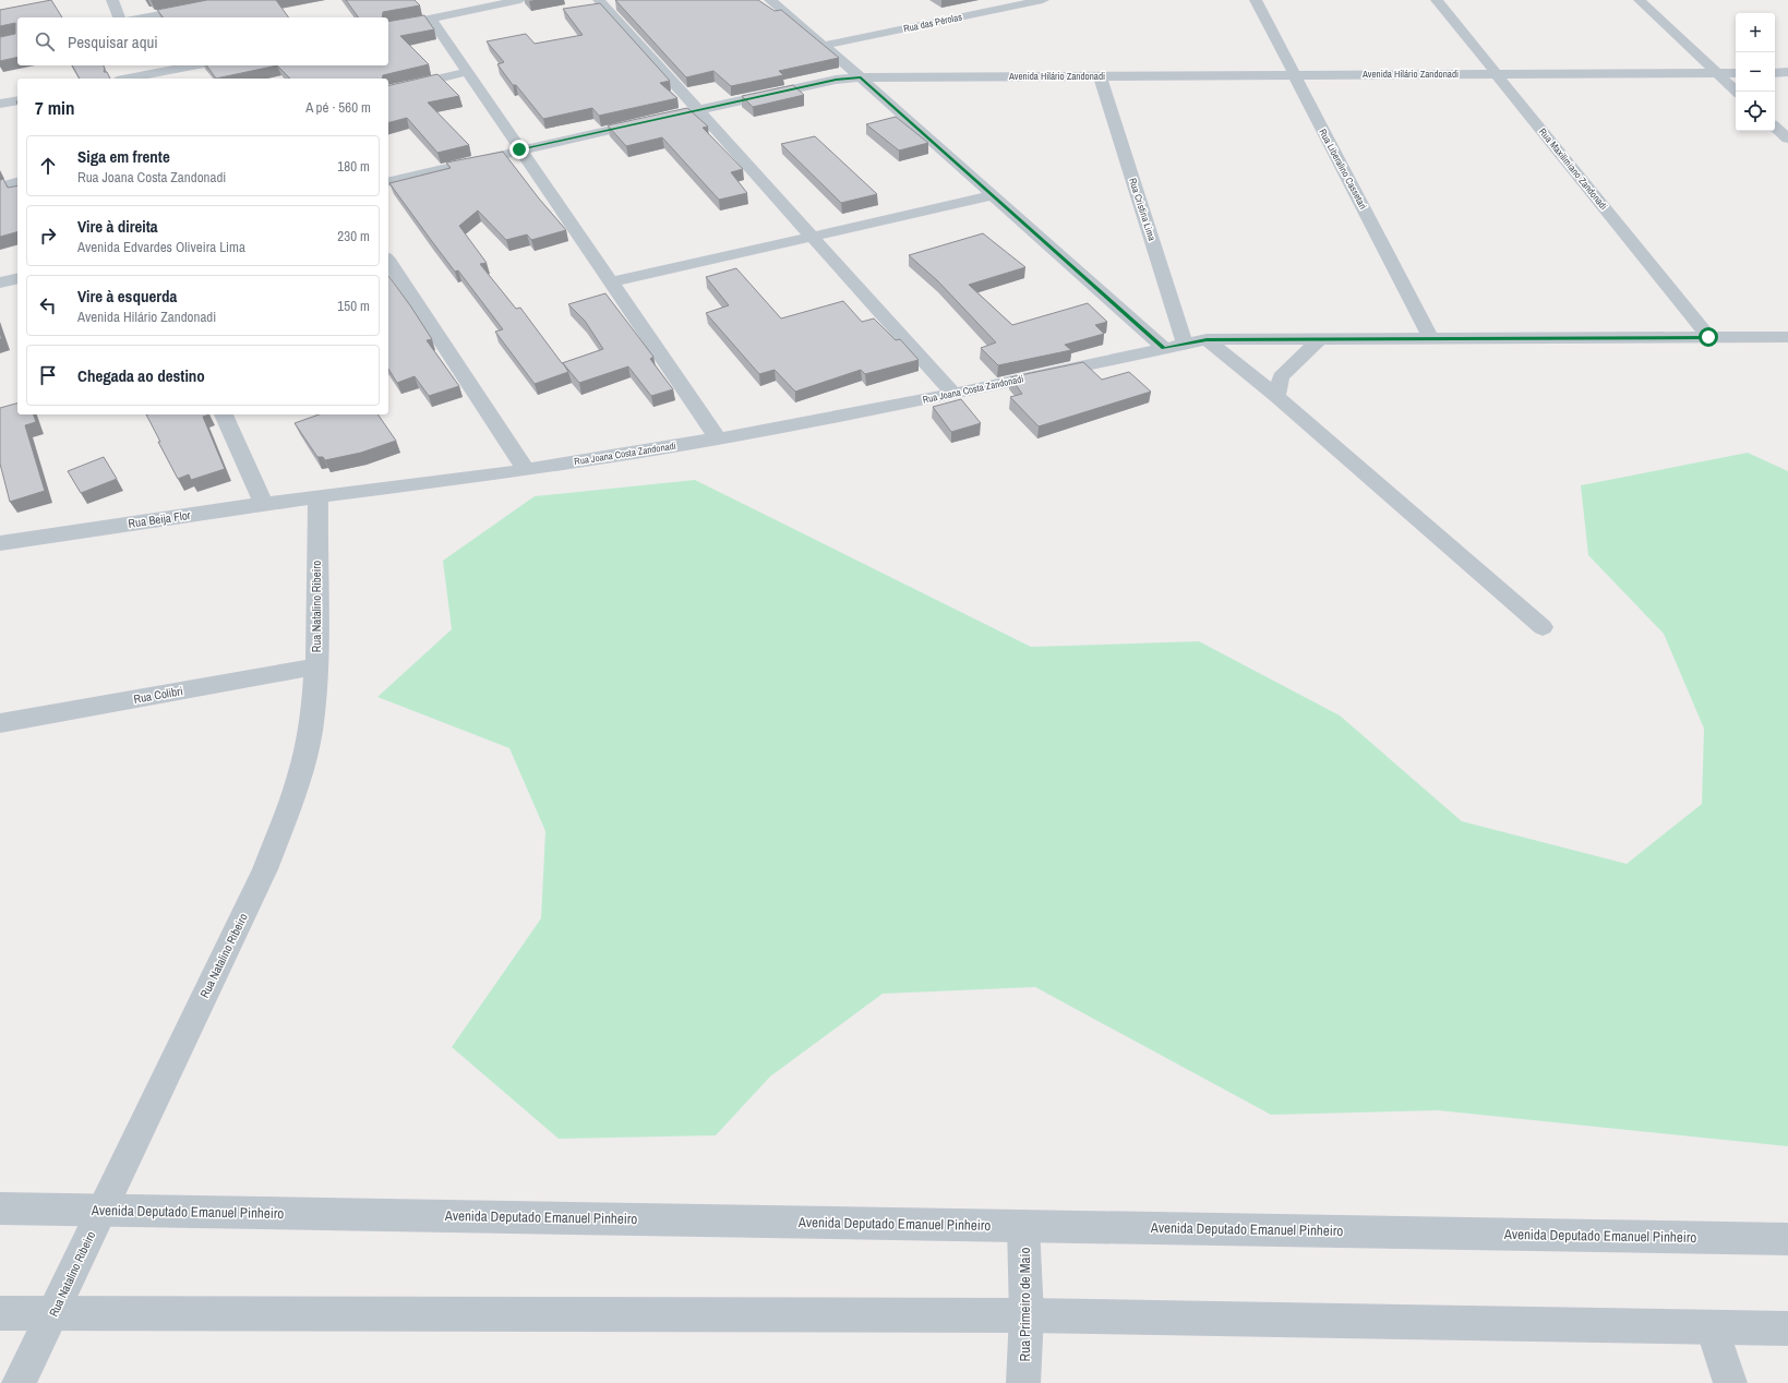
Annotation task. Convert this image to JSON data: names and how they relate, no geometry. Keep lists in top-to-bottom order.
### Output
{
  "streets": {
    "street": [
      "Rua das Pérolas",
      "Avenida Hilário Zandonadi",
      "Rua Liberalino Cassetari",
      "Rua Maxilimiano Zandonadi",
      "Rua Cristina Lima",
      "Rua Joana Costa Zandonadi",
      "Rua Beija Flor",
      "Rua Natalino Ribeiro",
      "Rua Colibri",
      "Avenida Deputado Emanuel Pinheiro",
      "Rua Primeiro de Maio"
    ]
  },
  "crossings": [
    ["Avenida Hilário Zandonadi", "Rua Liberalino Cassetari"],
    ["Avenida Hilário Zandonadi", "Rua Maxilimiano Zandonadi"],
    ["Avenida Hilário Zandonadi", "Rua Cristina Lima"],
    ["Rua Liberalino Cassetari", "Rua Joana Costa Zandonadi"],
    ["Rua Maxilimiano Zandonadi", "Rua Joana Costa Zandonadi"],
    ["Rua Cristina Lima", "Rua Joana Costa Zandonadi"],
    ["Rua Joana Costa Zandonadi", "Rua Beija Flor"],
    ["Rua Joana Costa Zandonadi", "Rua Natalino Ribeiro"],
    ["Rua Beija Flor", "Rua Natalino Ribeiro"],
    ["Rua Natalino Ribeiro", "Rua Colibri"],
    ["Rua Natalino Ribeiro", "Avenida Deputado Emanuel Pinheiro"],
    ["Avenida Deputado Emanuel Pinheiro", "Rua Primeiro de Maio"]
  ],
  "page": {
    "map_buttons": ["+", "−"],
    "search": "Pesquisar aqui",
    "heading": ["7 min", "A pé · 560 m"],
    "list": [
      ["Siga em frente", "Rua Joana Costa Zandonadi", "180 m"],
      ["Vire à direita", "Avenida Edvardes Oliveira Lima", "230 m"],
      ["Vire à esquerda", "Avenida Hilário Zandonadi", "150 m"],
      "Chegada ao destino"
    ]
  }
}
